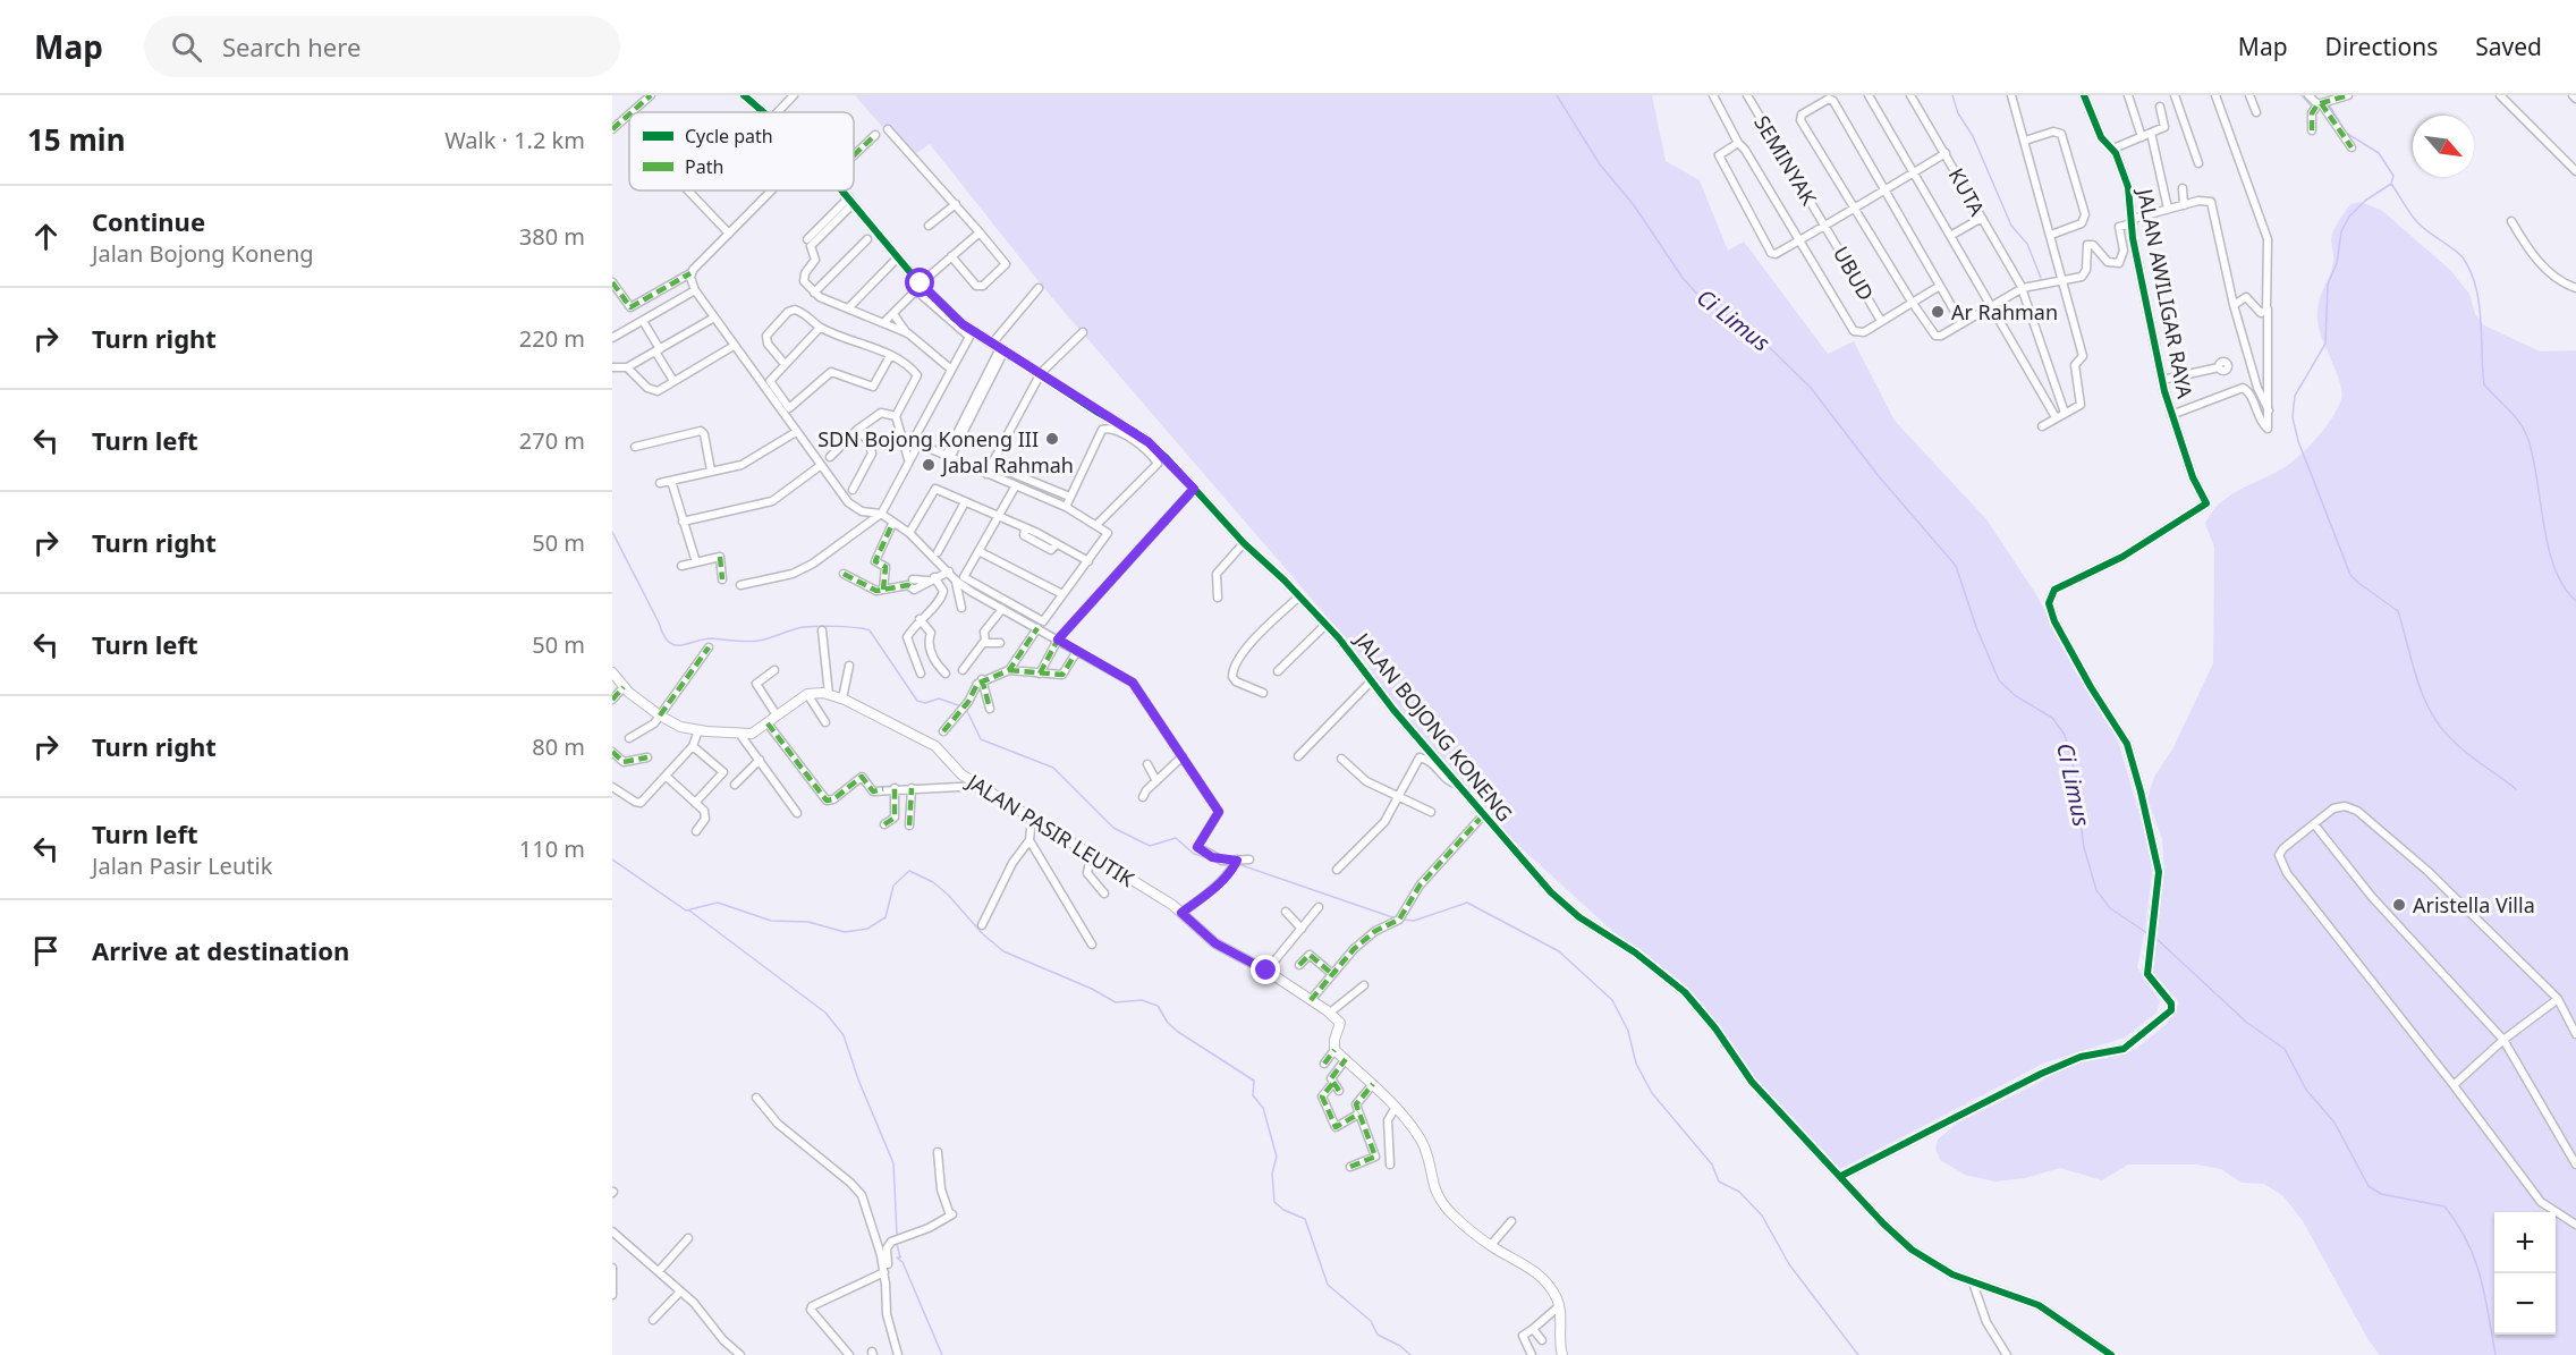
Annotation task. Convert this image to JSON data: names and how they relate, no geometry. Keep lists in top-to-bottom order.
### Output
{
  "streets": {
    "street": [
      "SEMINYAK",
      "KUTA",
      "UBUD",
      "JALAN AWILIGAR RAYA",
      "JALAN BOJONG KONENG",
      "JALAN PASIR LEUTIK"
    ]
  },
  "crossings": [
    ["SEMINYAK", "UBUD"],
    ["JALAN AWILIGAR RAYA", "JALAN BOJONG KONENG"]
  ],
  "water": ["Ci Limus"],
  "places": [
    "Ar Rahman",
    "SDN Bojong Koneng III",
    "Jabal Rahmah",
    "Aristella Villa"
  ],
  "legend": ["Cycle path", "Path"],
  "north": "bottom right",
  "page": {
    "header": "Map",
    "search": "Search here",
    "nav": ["Map", "Directions", "Saved"],
    "heading": ["15 min", "Walk · 1.2 km"],
    "list": [
      ["Continue", "Jalan Bojong Koneng", "380 m"],
      ["Turn right", "220 m"],
      ["Turn left", "270 m"],
      ["Turn right", "50 m"],
      ["Turn left", "50 m"],
      ["Turn right", "80 m"],
      ["Turn left", "Jalan Pasir Leutik", "110 m"],
      "Arrive at destination"
    ],
    "map_buttons": ["+", "−"]
  }
}
